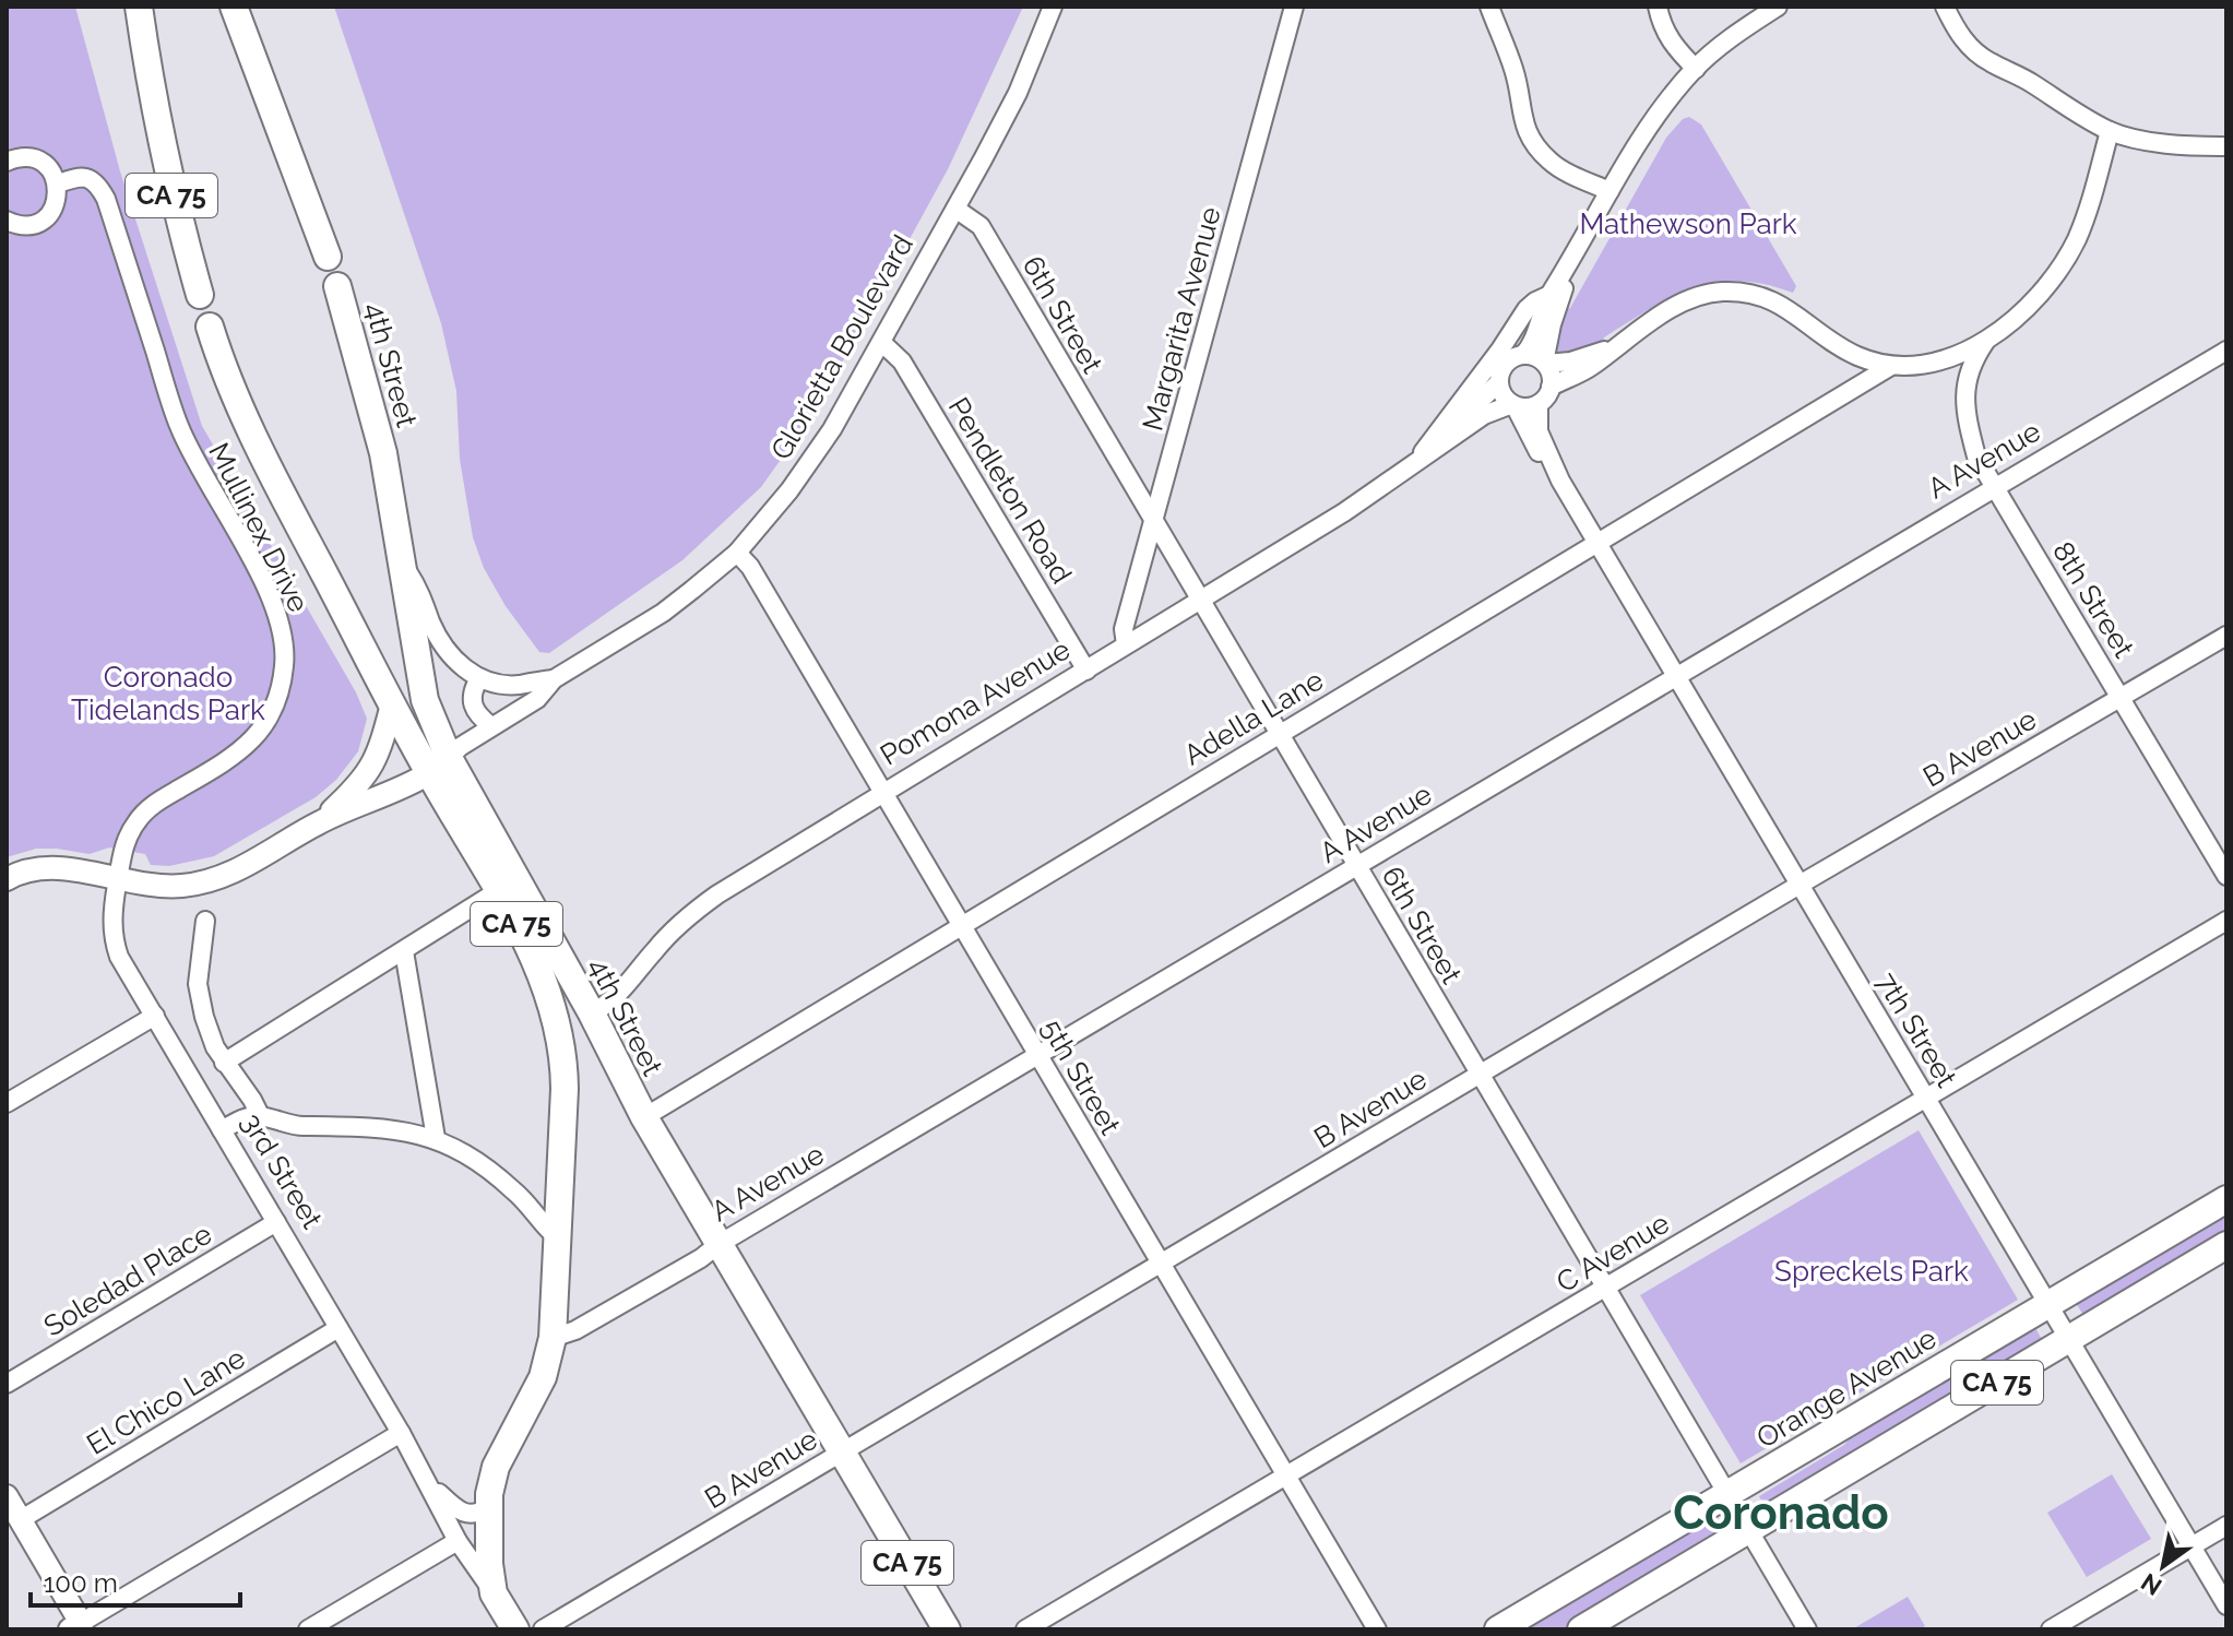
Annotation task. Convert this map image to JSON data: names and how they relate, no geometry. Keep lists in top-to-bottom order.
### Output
{
  "streets": {
    "highway": [
      "CA 75",
      "4th Street",
      "3rd Street",
      "Orange Avenue"
    ],
    "main road": ["Glorietta Boulevard"],
    "street": [
      "6th Street",
      "Margarita Avenue",
      "A Avenue",
      "Pendleton Road",
      "Mullinex Drive",
      "8th Street",
      "Pomona Avenue",
      "Adella Lane",
      "B Avenue",
      "7th Street",
      "5th Street",
      "C Avenue",
      "Soledad Place",
      "El Chico Lane"
    ]
  },
  "crossings": [
    ["CA 75", "6th Street"],
    ["CA 75", "Glorietta Boulevard"],
    ["CA 75", "4th Street"],
    ["CA 75", "A Avenue"],
    ["CA 75", "7th Street"],
    ["CA 75", "3rd Street"],
    ["6th Street", "Margarita Avenue"],
    ["6th Street", "Glorietta Boulevard"],
    ["6th Street", "A Avenue"],
    ["6th Street", "Pomona Avenue"],
    ["6th Street", "Adella Lane"],
    ["6th Street", "B Avenue"],
    ["6th Street", "C Avenue"],
    ["6th Street", "Orange Avenue"],
    ["Margarita Avenue", "Pomona Avenue"],
    ["Glorietta Boulevard", "4th Street"],
    ["Glorietta Boulevard", "Pendleton Road"],
    ["Glorietta Boulevard", "Mullinex Drive"],
    ["Glorietta Boulevard", "5th Street"],
    ["Glorietta Boulevard", "3rd Street"],
    ["4th Street", "A Avenue"],
    ["4th Street", "Pomona Avenue"],
    ["4th Street", "Adella Lane"],
    ["4th Street", "B Avenue"],
    ["A Avenue", "8th Street"],
    ["A Avenue", "7th Street"],
    ["A Avenue", "5th Street"],
    ["Pendleton Road", "Pomona Avenue"],
    ["Mullinex Drive", "3rd Street"],
    ["8th Street", "B Avenue"],
    ["Pomona Avenue", "7th Street"],
    ["Pomona Avenue", "5th Street"],
    ["Adella Lane", "7th Street"],
    ["Adella Lane", "5th Street"],
    ["B Avenue", "7th Street"],
    ["B Avenue", "5th Street"],
    ["7th Street", "C Avenue"],
    ["7th Street", "Orange Avenue"],
    ["5th Street", "C Avenue"],
    ["3rd Street", "Soledad Place"],
    ["3rd Street", "El Chico Lane"]
  ],
  "districts": ["Coronado"],
  "parks": ["Mathewson Park", "Coronado Tidelands Park", "Spreckels Park"],
  "scale_bar": "100 m",
  "north": "bottom left"
}
